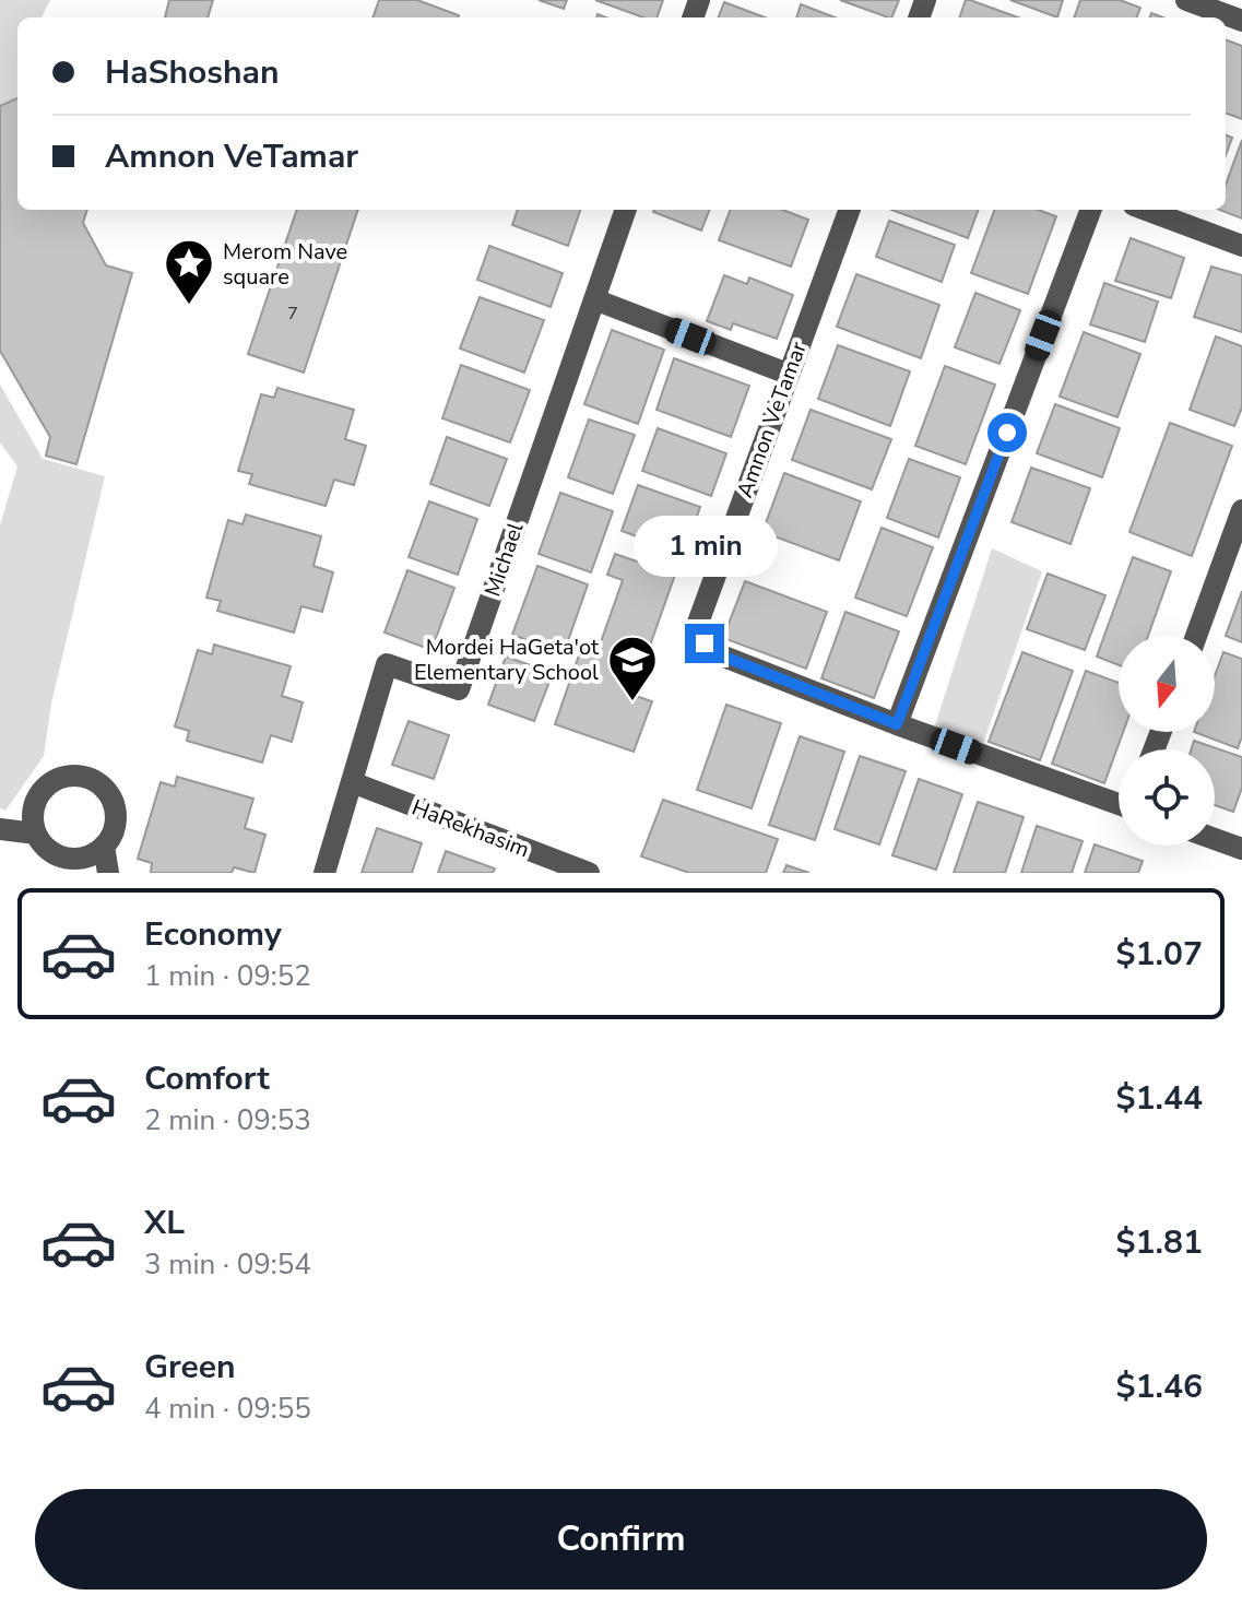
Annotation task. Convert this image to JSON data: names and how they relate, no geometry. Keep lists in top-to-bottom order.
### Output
{
  "streets": {
    "street": ["Amnon VeTamar", "Michael", "HaRekhasim"]
  },
  "crossings": [
    ["Michael", "HaRekhasim"]
  ],
  "places": {
    "place": ["Merom Nave square"],
    "school or university": ["Mordei HaGeta'ot Elementary School"]
  },
  "house_numbers": ["7"],
  "north": "bottom",
  "page": {
    "banner": ["HaShoshan", "Amnon VeTamar"],
    "bubble": "1 min",
    "list": [
      {
        "name": "Economy",
        "note": "1 min · 09:52",
        "value": "$1.07"
      },
      {
        "name": "Comfort",
        "note": "2 min · 09:53",
        "value": "$1.44"
      },
      {
        "name": "XL",
        "note": "3 min · 09:54",
        "value": "$1.81"
      },
      {
        "name": "Green",
        "note": "4 min · 09:55",
        "value": "$1.46"
      }
    ],
    "buttons": "Confirm"
  }
}
